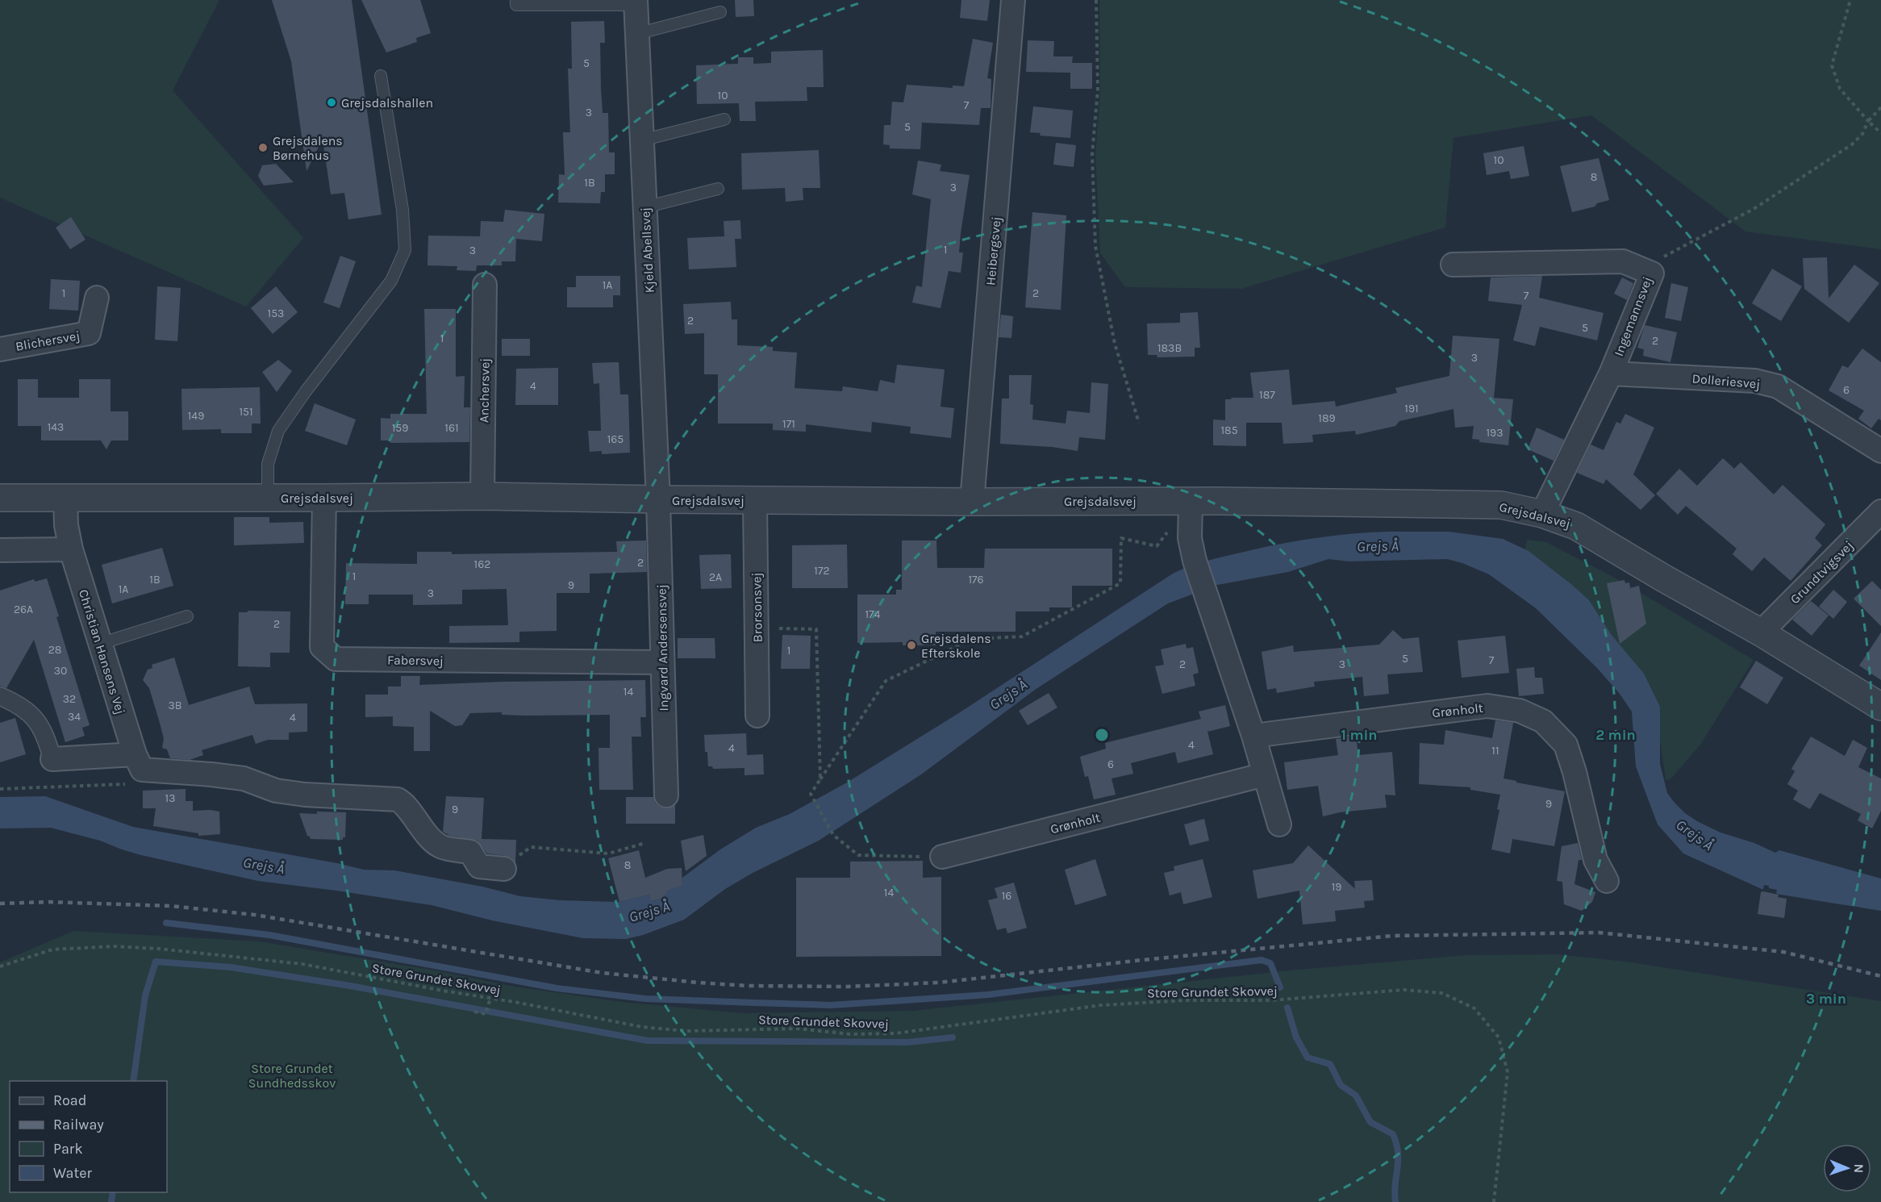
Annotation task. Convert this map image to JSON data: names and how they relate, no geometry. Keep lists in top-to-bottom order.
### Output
{
  "streets": {
    "street": [
      "Kjeld Abellsvej",
      "Heibergsvej",
      "Ingemannsvej",
      "Blichersvej",
      "Dolleriesvej",
      "Anchersvej",
      "Grejsdalsvej",
      "Grundtvigsvej",
      "Brorsonsvej",
      "Ingvard Andersensvej",
      "Christian Hansens Vej",
      "Fabersvej",
      "Grønholt"
    ],
    "path": ["Store Grundet Skovvej"]
  },
  "crossings": [
    ["Kjeld Abellsvej", "Grejsdalsvej"],
    ["Kjeld Abellsvej", "Ingvard Andersensvej"],
    ["Heibergsvej", "Grejsdalsvej"],
    ["Ingemannsvej", "Dolleriesvej"],
    ["Ingemannsvej", "Grejsdalsvej"],
    ["Anchersvej", "Grejsdalsvej"],
    ["Grejsdalsvej", "Grundtvigsvej"],
    ["Grejsdalsvej", "Brorsonsvej"],
    ["Grejsdalsvej", "Ingvard Andersensvej"],
    ["Grejsdalsvej", "Christian Hansens Vej"],
    ["Grejsdalsvej", "Fabersvej"],
    ["Ingvard Andersensvej", "Fabersvej"]
  ],
  "water": ["Grejs Å"],
  "parks": ["Store Grundet Sundhedsskov"],
  "places": ["Grejsdalshallen", "Grejsdalens Børnehus", "Grejsdalens Efterskole"],
  "house_numbers": [
    "5",
    "10",
    "7",
    "3",
    "5",
    "10",
    "8",
    "1B",
    "3",
    "1",
    "3",
    "1A",
    "1",
    "2",
    "7",
    "153",
    "2",
    "5",
    "1",
    "2",
    "183B",
    "3",
    "4",
    "6",
    "187",
    "191",
    "151",
    "149",
    "189",
    "171",
    "143",
    "159",
    "161",
    "185",
    "193",
    "165",
    "2",
    "162",
    "172",
    "1",
    "2A",
    "1B",
    "176",
    "9",
    "1A",
    "3",
    "26A",
    "174",
    "2",
    "28",
    "1",
    "5",
    "7",
    "2",
    "3",
    "30",
    "14",
    "32",
    "3B",
    "34",
    "4",
    "4",
    "4",
    "11",
    "6",
    "13",
    "9",
    "9",
    "8",
    "19",
    "14",
    "16"
  ],
  "legend": [
    "Road",
    "Railway",
    "Park",
    "Water"
  ],
  "north": "right",
  "rings": ["1 min", "2 min", "3 min"]
}
